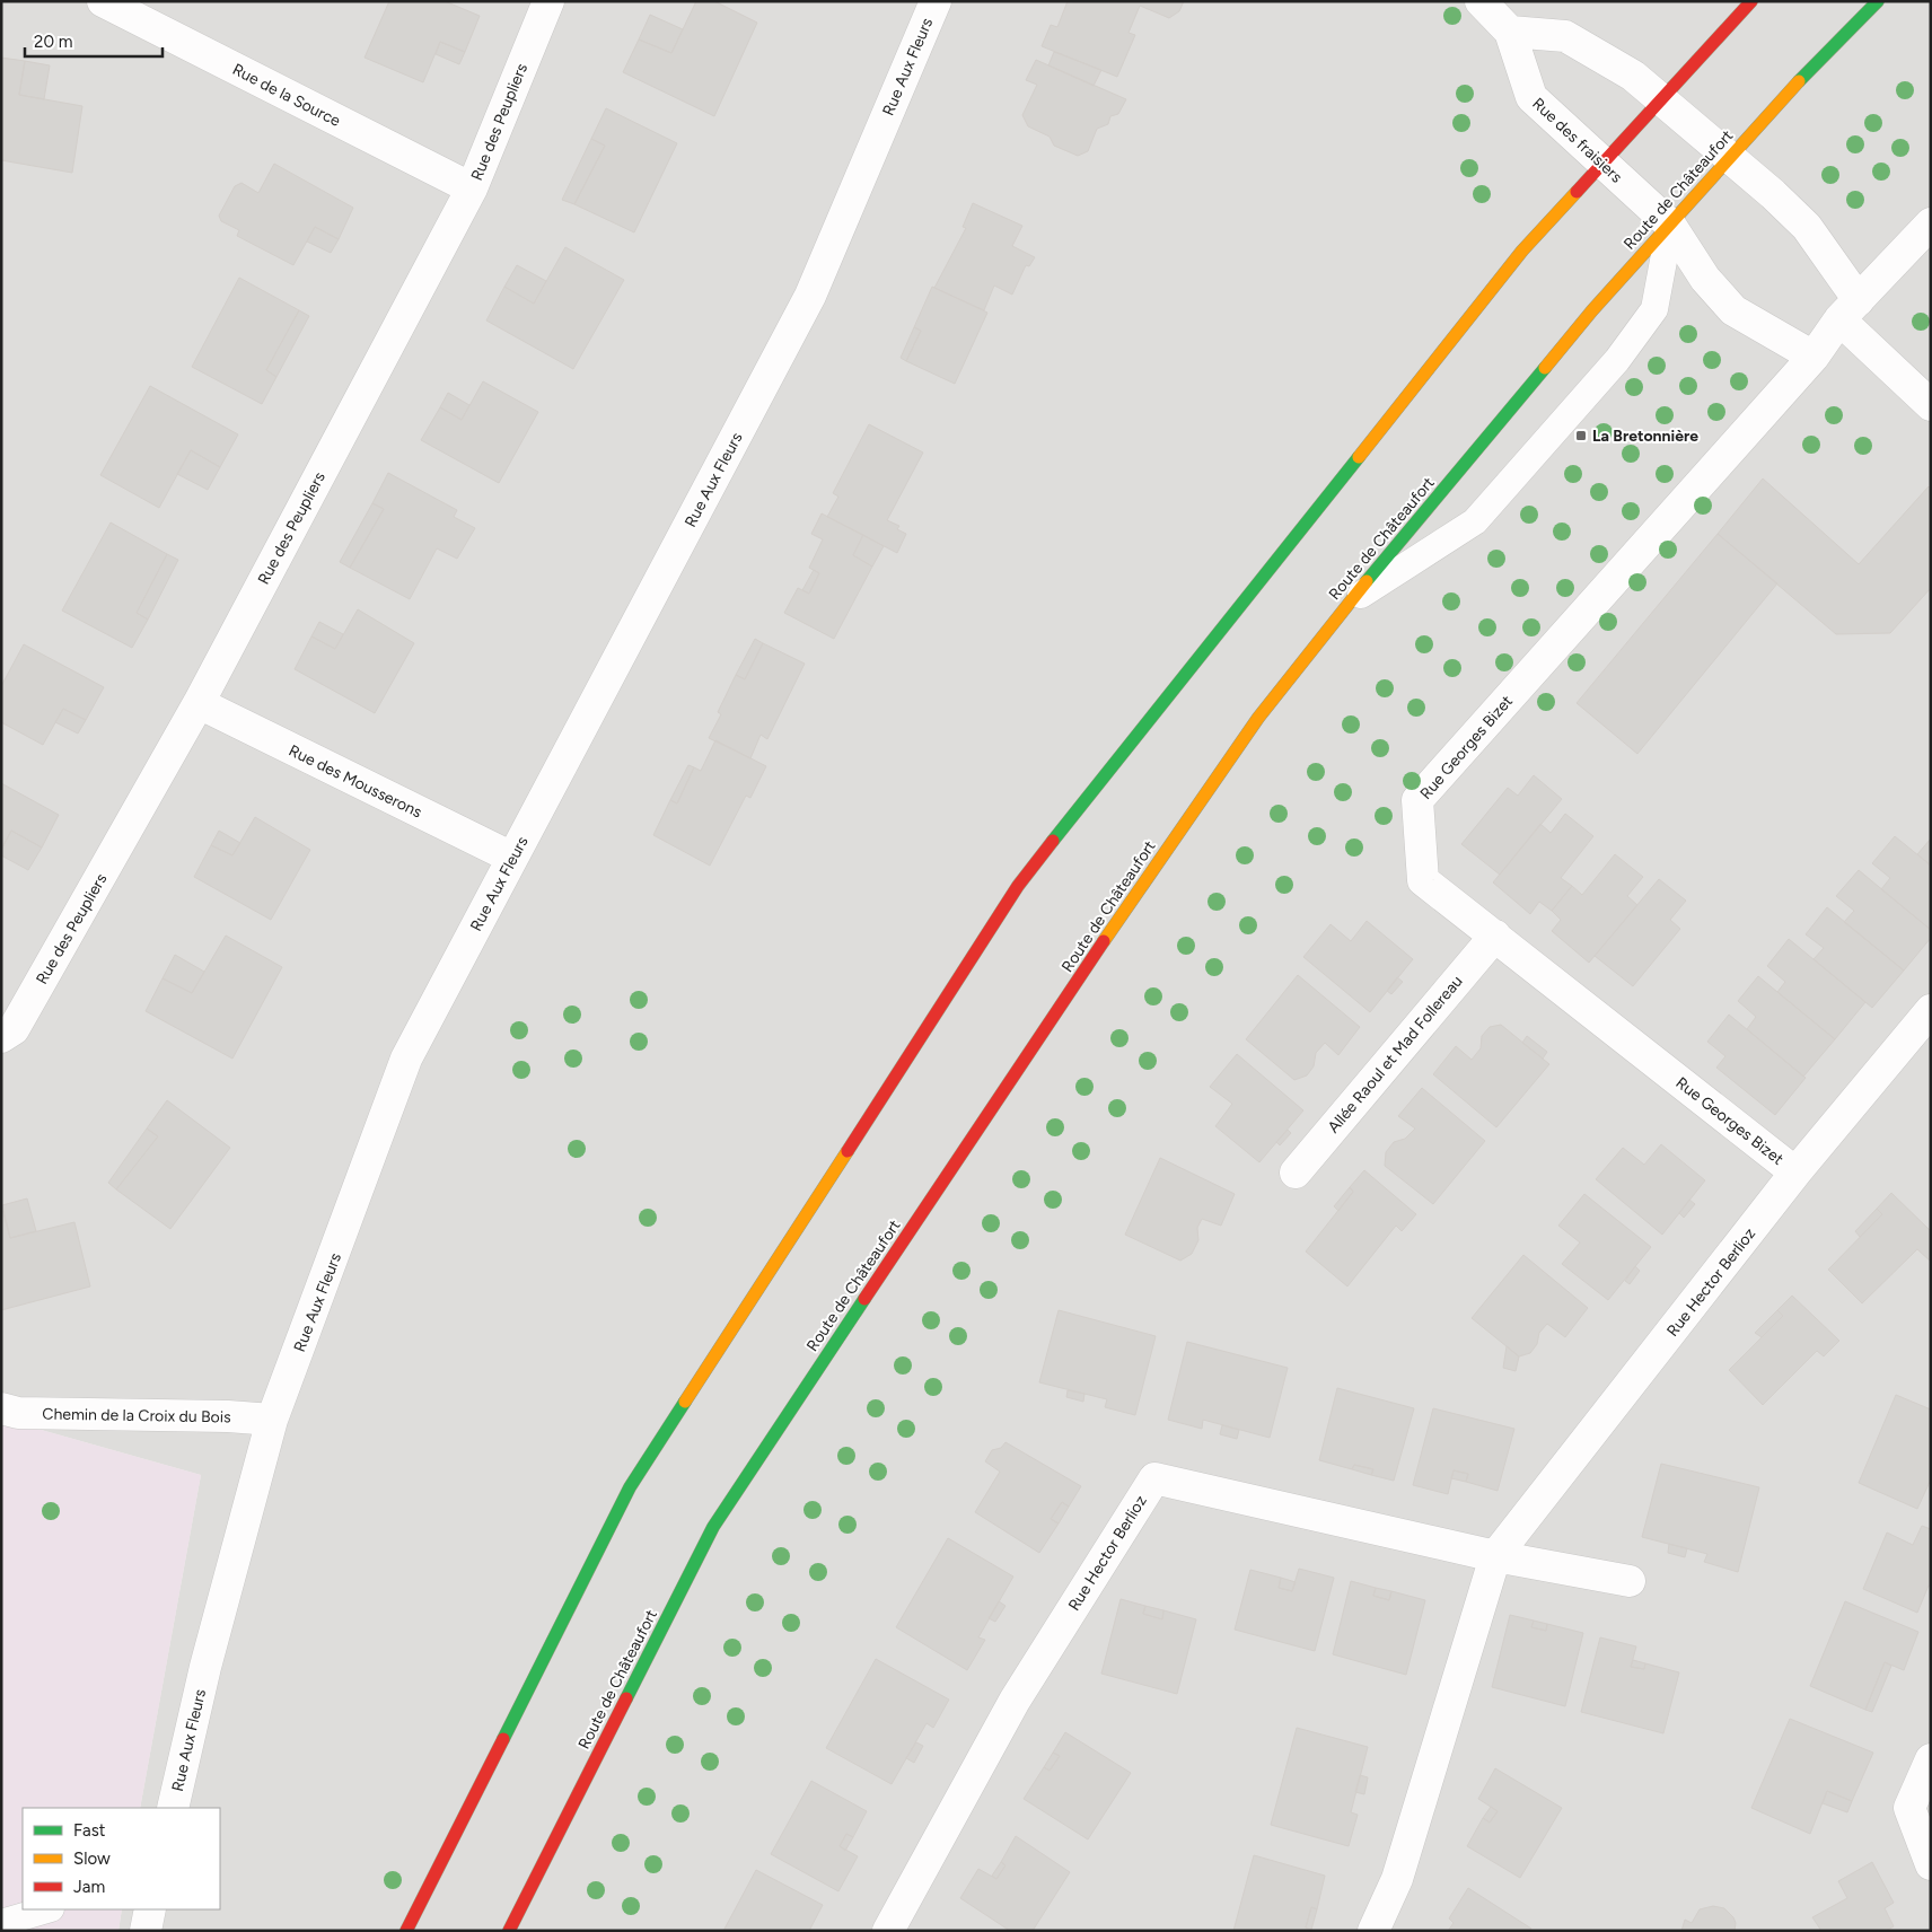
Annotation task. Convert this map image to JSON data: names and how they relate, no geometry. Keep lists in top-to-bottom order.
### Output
{
  "streets": {
    "main road": ["Route de Châteaufort"],
    "street": [
      "Rue Aux Fleurs",
      "Rue de la Source",
      "Rue des Peupliers",
      "Rue des fraisiers",
      "Rue Georges Bizet",
      "Rue des Mousserons",
      "Allée Raoul et Mad Follereau",
      "Rue Hector Berlioz",
      "Chemin de la Croix du Bois"
    ]
  },
  "crossings": [
    ["Rue Aux Fleurs", "Rue des Mousserons"],
    ["Rue Aux Fleurs", "Chemin de la Croix du Bois"],
    ["Rue de la Source", "Rue des Peupliers"],
    ["Rue des Peupliers", "Rue des Mousserons"],
    ["Rue des fraisiers", "Route de Châteaufort"],
    ["Rue des fraisiers", "Rue Georges Bizet"],
    ["Rue Georges Bizet", "Allée Raoul et Mad Follereau"],
    ["Rue Georges Bizet", "Rue Hector Berlioz"]
  ],
  "places": {
    "transit": ["La Bretonnière"]
  },
  "legend": ["Fast", "Slow", "Jam"],
  "scale_bar": "20 m"
}
